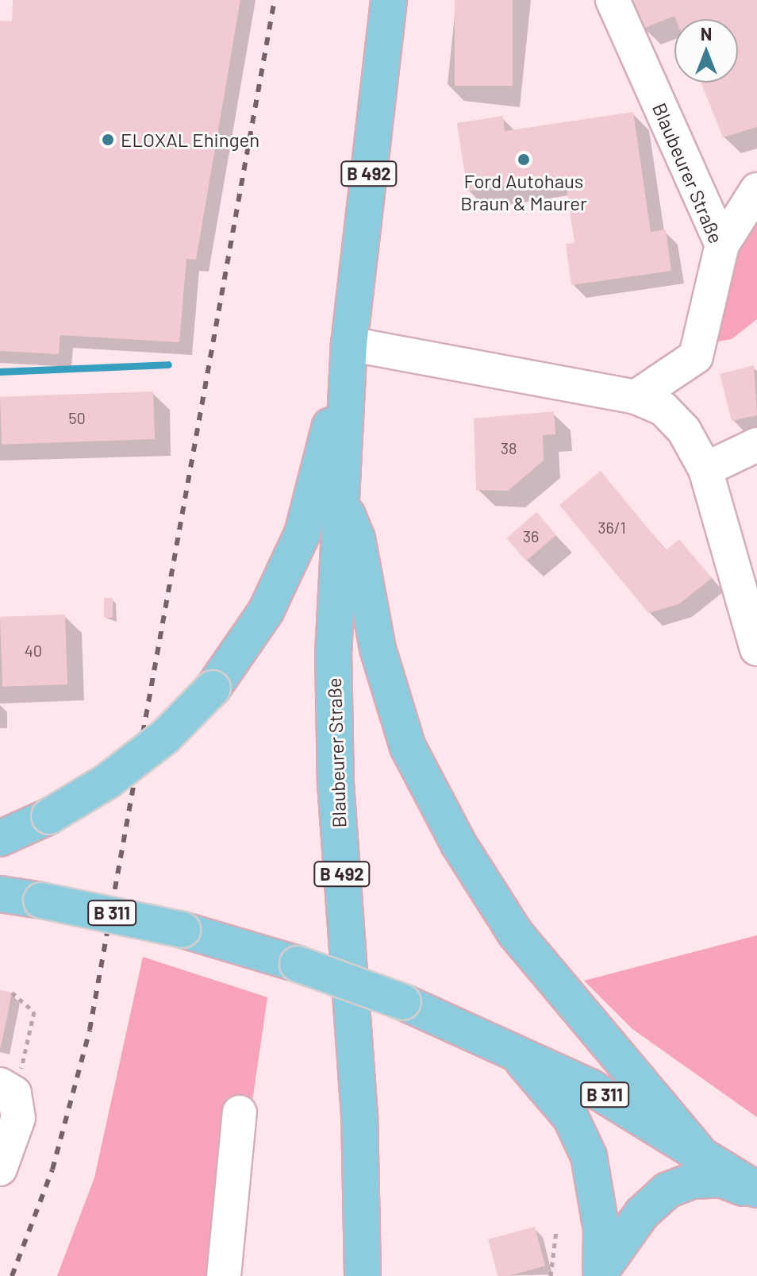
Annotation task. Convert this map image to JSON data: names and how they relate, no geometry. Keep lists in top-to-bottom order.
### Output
{
  "streets": {
    "main road": ["Blaubeurer Straße", "B 492", "B 311"]
  },
  "places": ["ELOXAL Ehingen", "Ford Autohaus Braun & Maurer"],
  "house_numbers": [
    "50",
    "38",
    "36/1",
    "36",
    "40"
  ],
  "north": "top"
}
